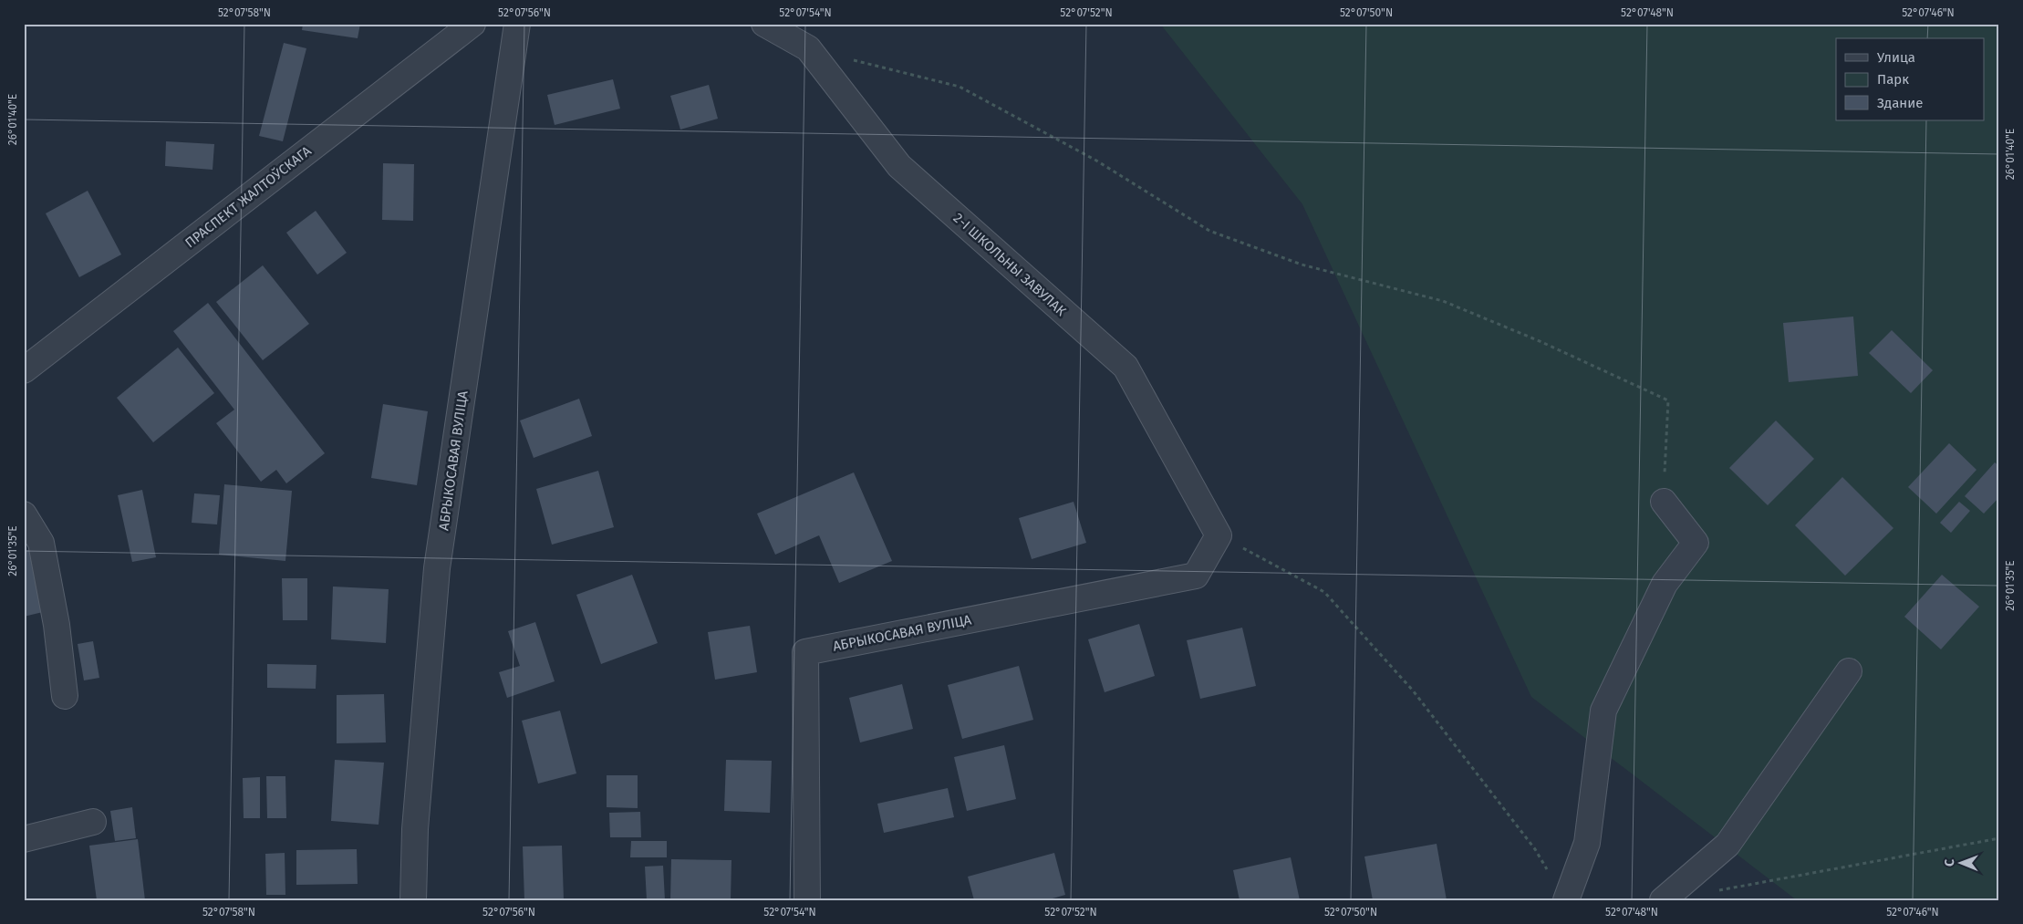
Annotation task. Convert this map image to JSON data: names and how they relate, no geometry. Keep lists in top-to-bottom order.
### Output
{
  "streets": {
    "street": ["ПРАСПЕКТ ЖАЛТОЎСКАГА", "2-І ШКОЛЬНЫ ЗАВУЛАК", "АБРЫКОСАВАЯ ВУЛІЦА"]
  },
  "crossings": [
    ["2-І ШКОЛЬНЫ ЗАВУЛАК", "АБРЫКОСАВАЯ ВУЛІЦА"]
  ],
  "legend": ["Улица", "Парк", "Здание"],
  "north": "left",
  "coordinates": [
    "52°07'58\"N",
    "52°07'56\"N",
    "52°07'54\"N",
    "52°07'52\"N",
    "52°07'50\"N",
    "52°07'48\"N",
    "52°07'46\"N",
    "26°01'40\"E",
    "26°01'35\"E"
  ]
}
